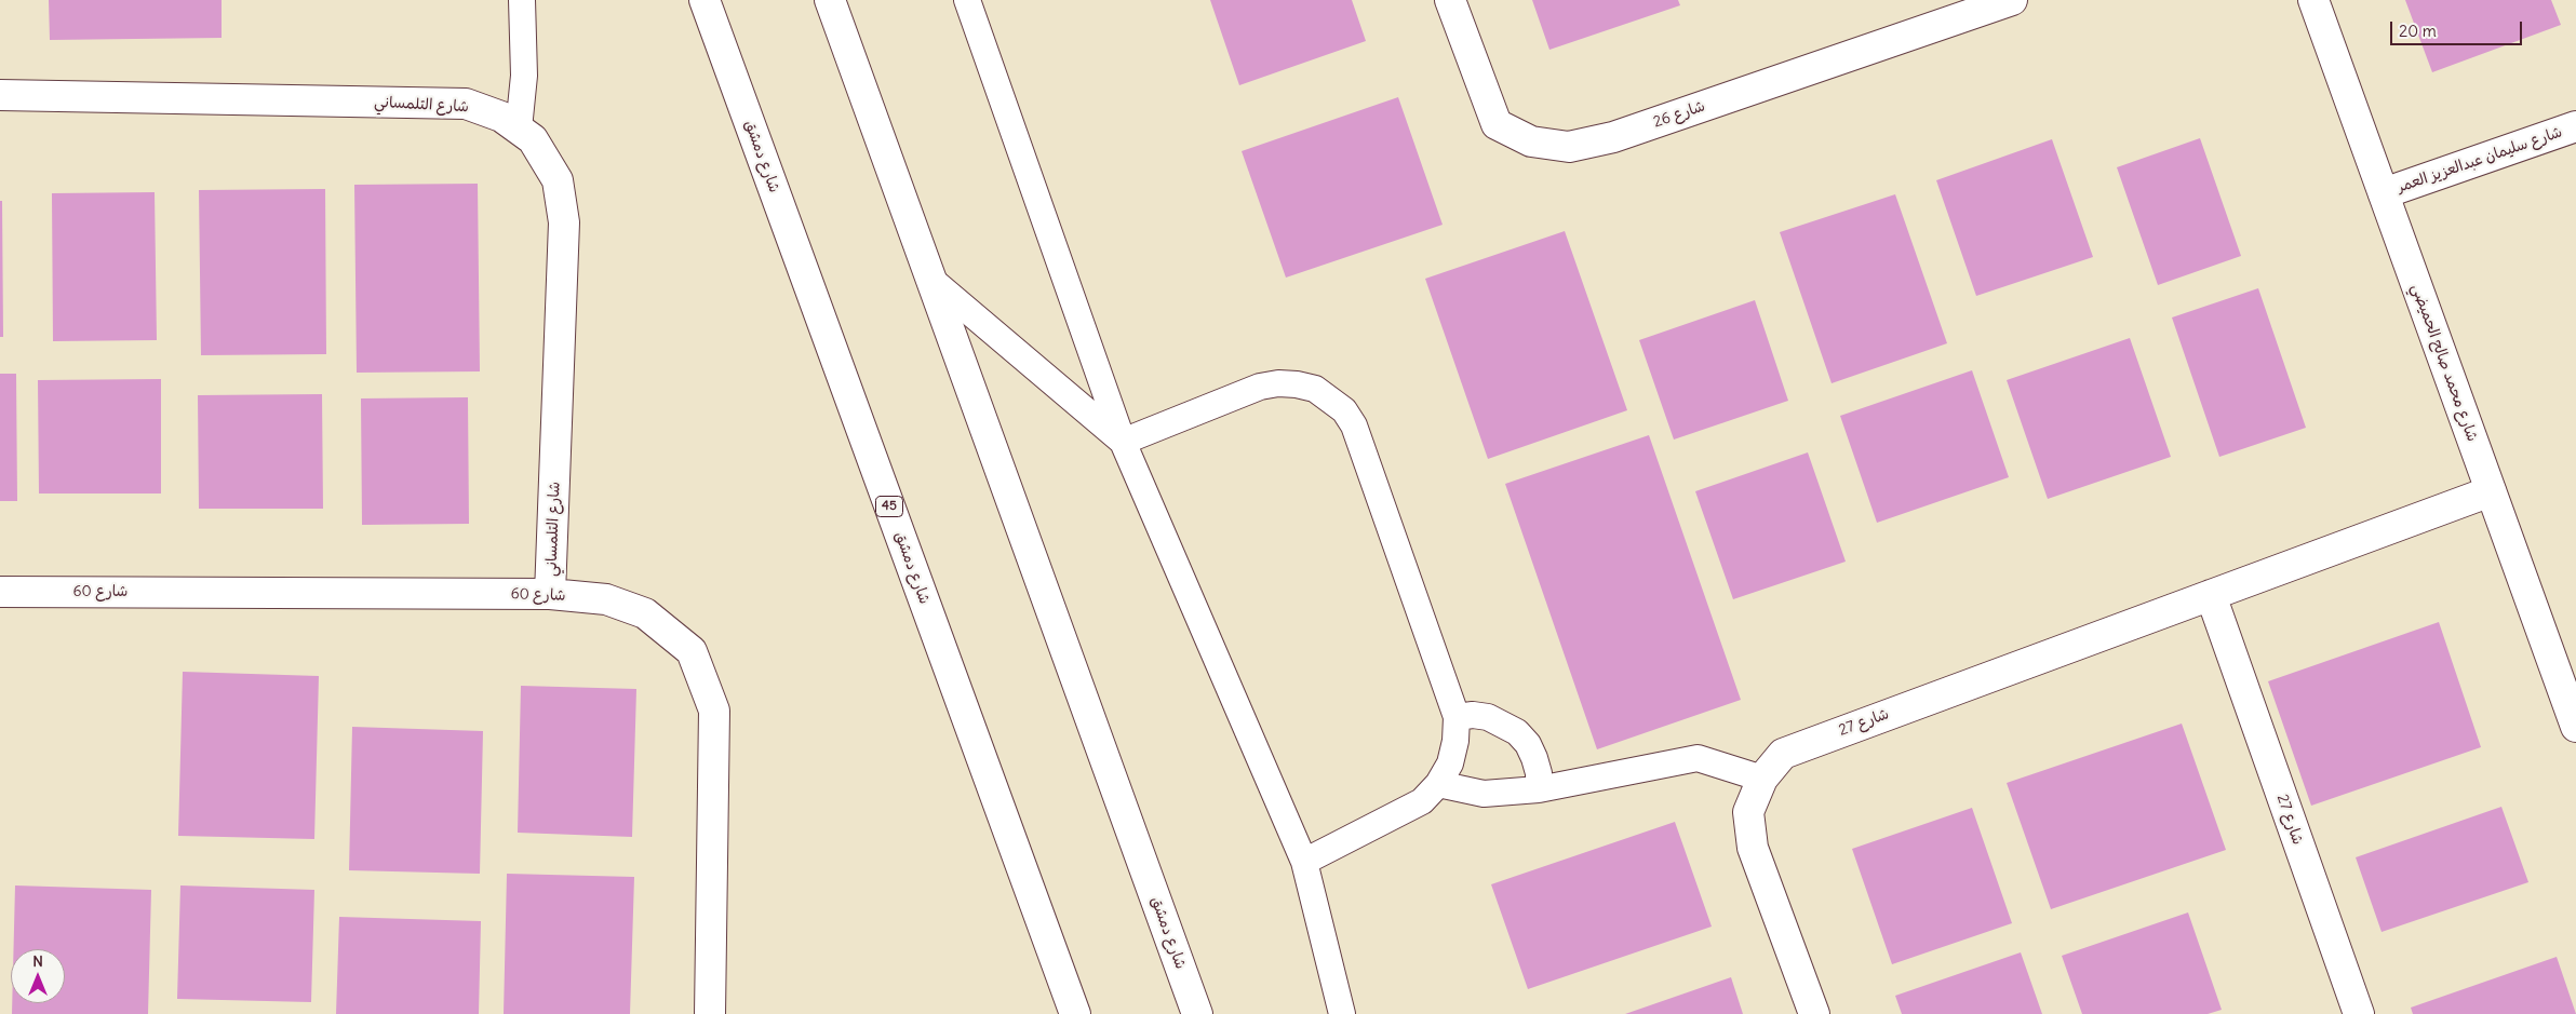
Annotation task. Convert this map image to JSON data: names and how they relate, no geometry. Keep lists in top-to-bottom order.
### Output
{
  "streets": {
    "street": [
      "شارع التلمساني",
      "شارع 26",
      "شارع دمشق",
      "شارع سليمان عبدالعزيز العمر",
      "شارع محمد صالح الحميضي",
      "45",
      "شارع 60",
      "شارع 27"
    ]
  },
  "crossings": [
    ["شارع التلمساني", "شارع 60"],
    ["شارع سليمان عبدالعزيز العمر", "شارع محمد صالح الحميضي"],
    ["شارع محمد صالح الحميضي", "شارع 27"]
  ],
  "scale_bar": "20 m",
  "north": "top"
}
